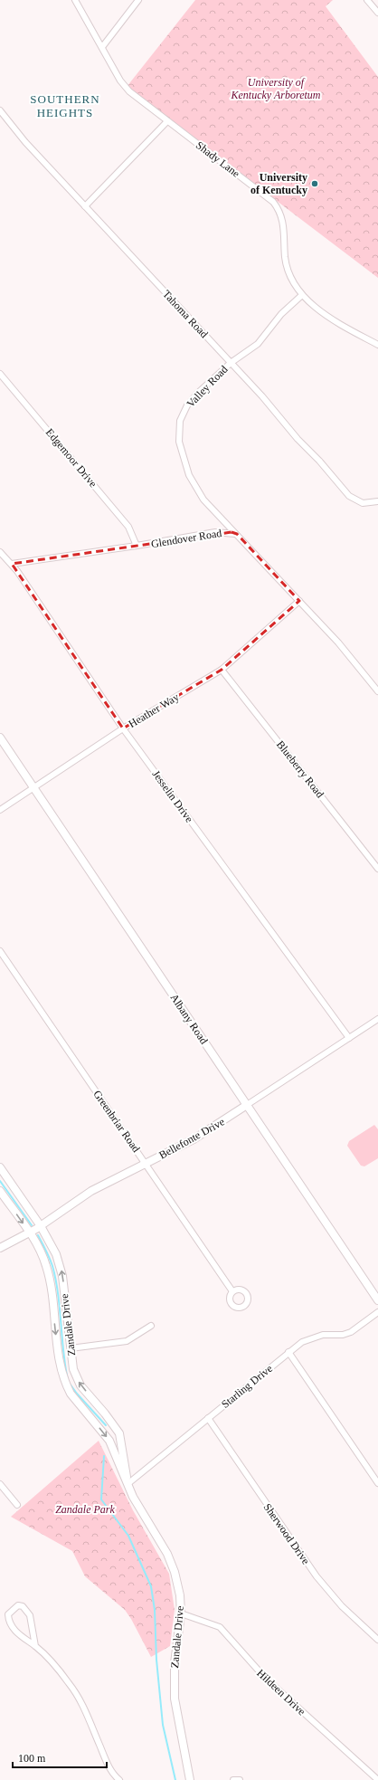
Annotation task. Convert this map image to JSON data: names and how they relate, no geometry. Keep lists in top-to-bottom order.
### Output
{
  "streets": {
    "street": [
      "Shady Lane",
      "Tahoma Road",
      "Valley Road",
      "Edgemoor Drive",
      "Glendover Road",
      "Heather Way",
      "Blueberry Road",
      "Jesselin Drive",
      "Albany Road",
      "Greenbriar Road",
      "Bellefonte Drive",
      "Zandale Drive",
      "Starling Drive",
      "Sherwood Drive",
      "Hildeen Drive"
    ]
  },
  "crossings": [
    ["Shady Lane", "Valley Road"],
    ["Tahoma Road", "Valley Road"],
    ["Valley Road", "Glendover Road"],
    ["Edgemoor Drive", "Glendover Road"],
    ["Glendover Road", "Heather Way"],
    ["Glendover Road", "Jesselin Drive"],
    ["Heather Way", "Blueberry Road"],
    ["Heather Way", "Jesselin Drive"],
    ["Heather Way", "Albany Road"],
    ["Jesselin Drive", "Bellefonte Drive"],
    ["Albany Road", "Bellefonte Drive"],
    ["Greenbriar Road", "Bellefonte Drive"],
    ["Bellefonte Drive", "Zandale Drive"],
    ["Zandale Drive", "Starling Drive"],
    ["Zandale Drive", "Hildeen Drive"],
    ["Starling Drive", "Sherwood Drive"]
  ],
  "districts": ["SOUTHERN HEIGHTS"],
  "parks": ["University of Kentucky Arboretum", "Zandale Park"],
  "places": ["University of Kentucky"],
  "scale_bar": "100 m"
}
